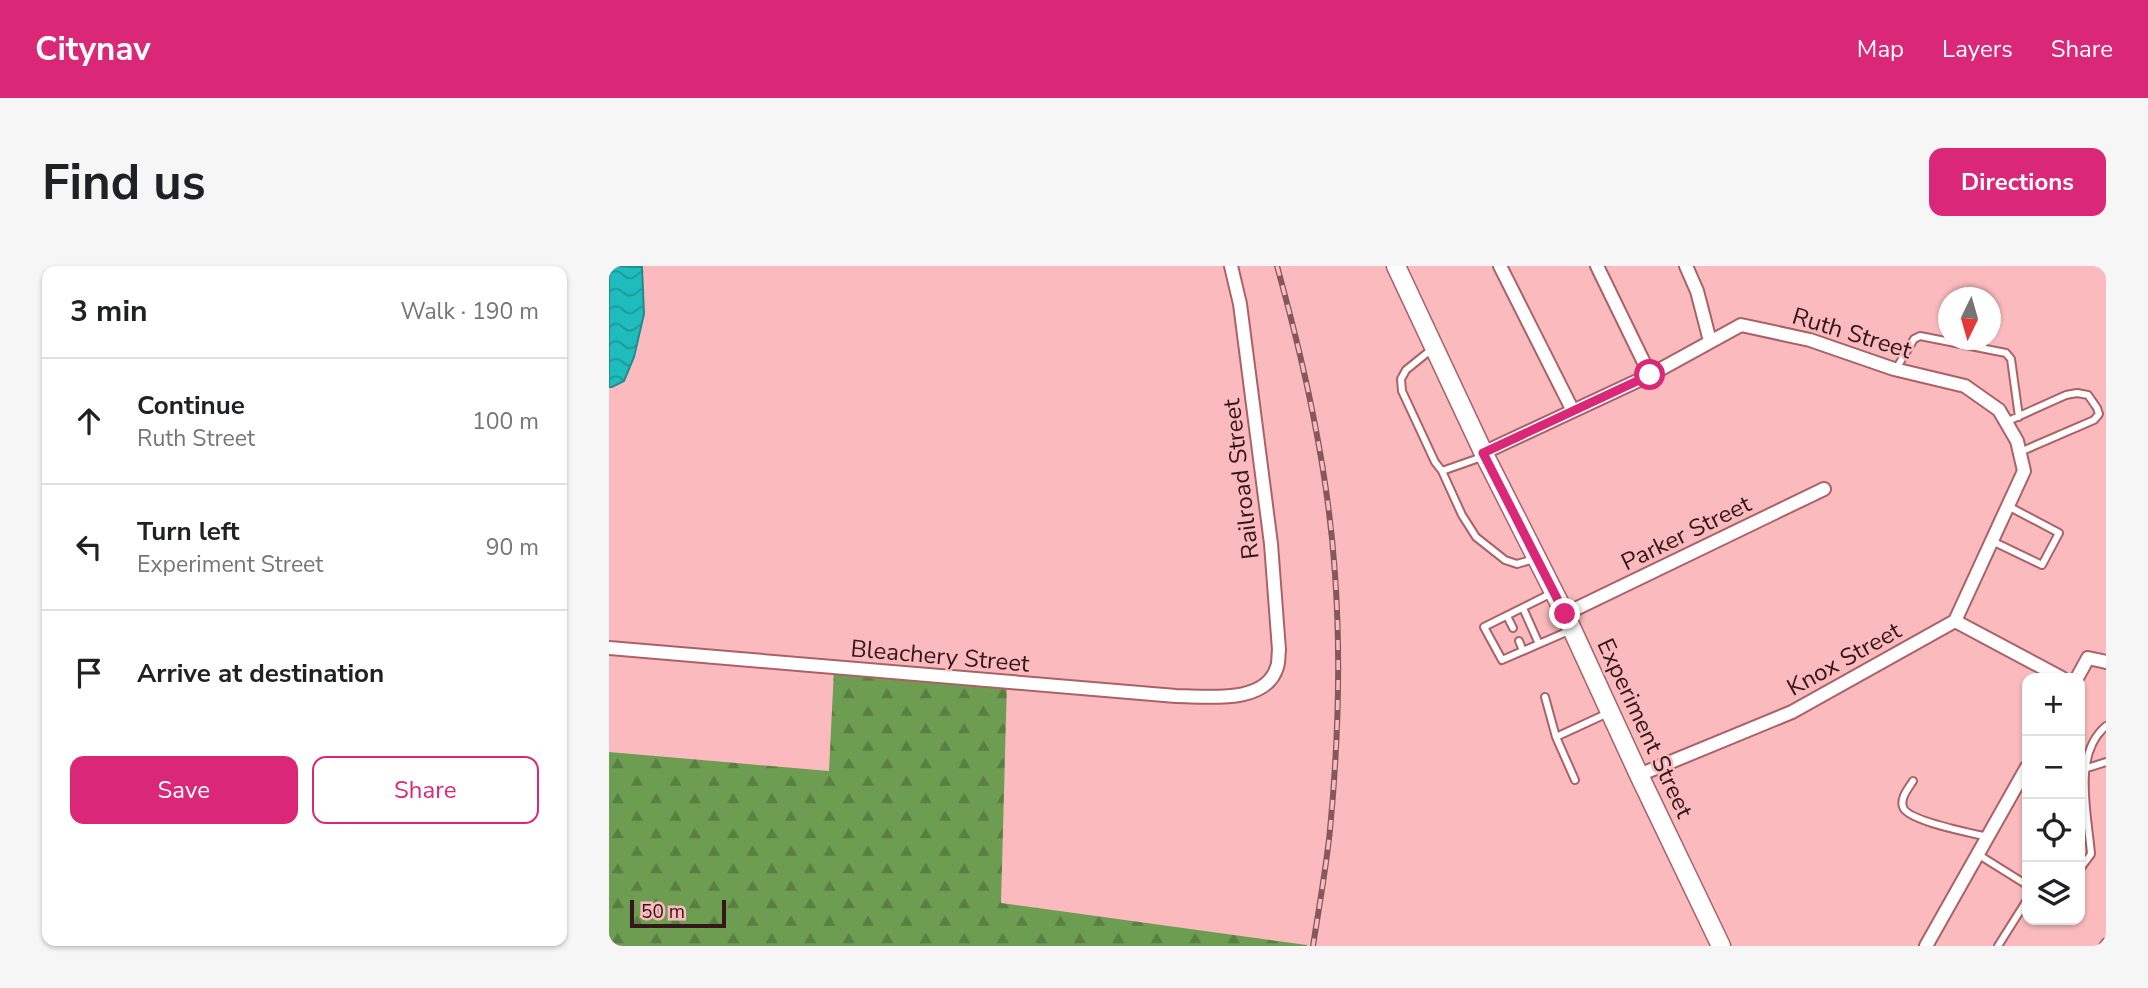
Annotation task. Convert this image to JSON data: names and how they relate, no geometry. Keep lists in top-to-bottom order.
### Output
{
  "streets": {
    "main road": ["Experiment Street"],
    "street": [
      "Ruth Street",
      "Railroad Street",
      "Parker Street",
      "Bleachery Street",
      "Knox Street"
    ]
  },
  "crossings": [
    ["Ruth Street", "Knox Street"],
    ["Ruth Street", "Experiment Street"],
    ["Railroad Street", "Bleachery Street"],
    ["Parker Street", "Experiment Street"],
    ["Knox Street", "Experiment Street"]
  ],
  "scale_bar": "50 m",
  "north": "bottom",
  "page": {
    "header": "Citynav",
    "nav": ["Map", "Layers", "Share"],
    "buttons": [
      "Directions",
      ["Save", "Share"]
    ],
    "title": "Find us",
    "heading": ["3 min", "Walk · 190 m"],
    "list": [
      ["Continue", "Ruth Street", "100 m"],
      ["Turn left", "Experiment Street", "90 m"],
      "Arrive at destination"
    ],
    "map_buttons": ["+", "−"],
    "scale": "50 m"
  }
}
